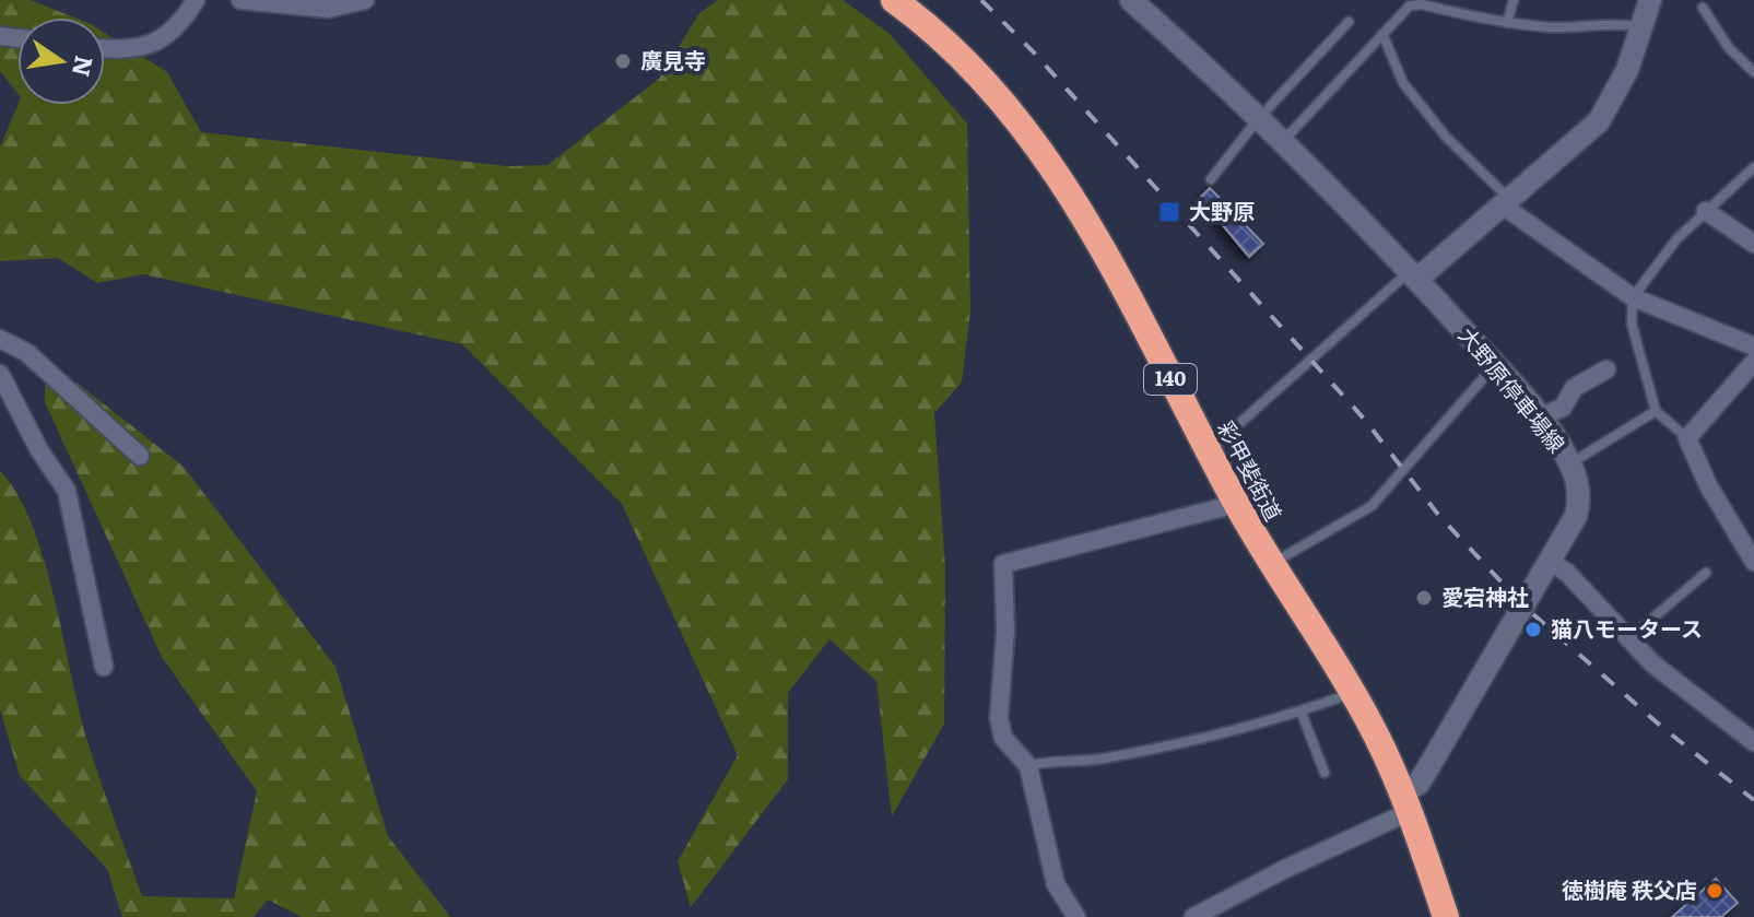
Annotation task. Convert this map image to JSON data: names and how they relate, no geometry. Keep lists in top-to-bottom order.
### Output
{
  "streets": {
    "highway": ["140", "彩甲斐街道"],
    "main road": ["大野原停車場線"]
  },
  "crossings": [
    ["大野原停車場線", "彩甲斐街道"]
  ],
  "places": {
    "other": [
      "廣見寺",
      "愛宕神社",
      "猫八モータース",
      "徳樹庵 秩父店"
    ],
    "transit": ["大野原"]
  },
  "north": "right"
}
